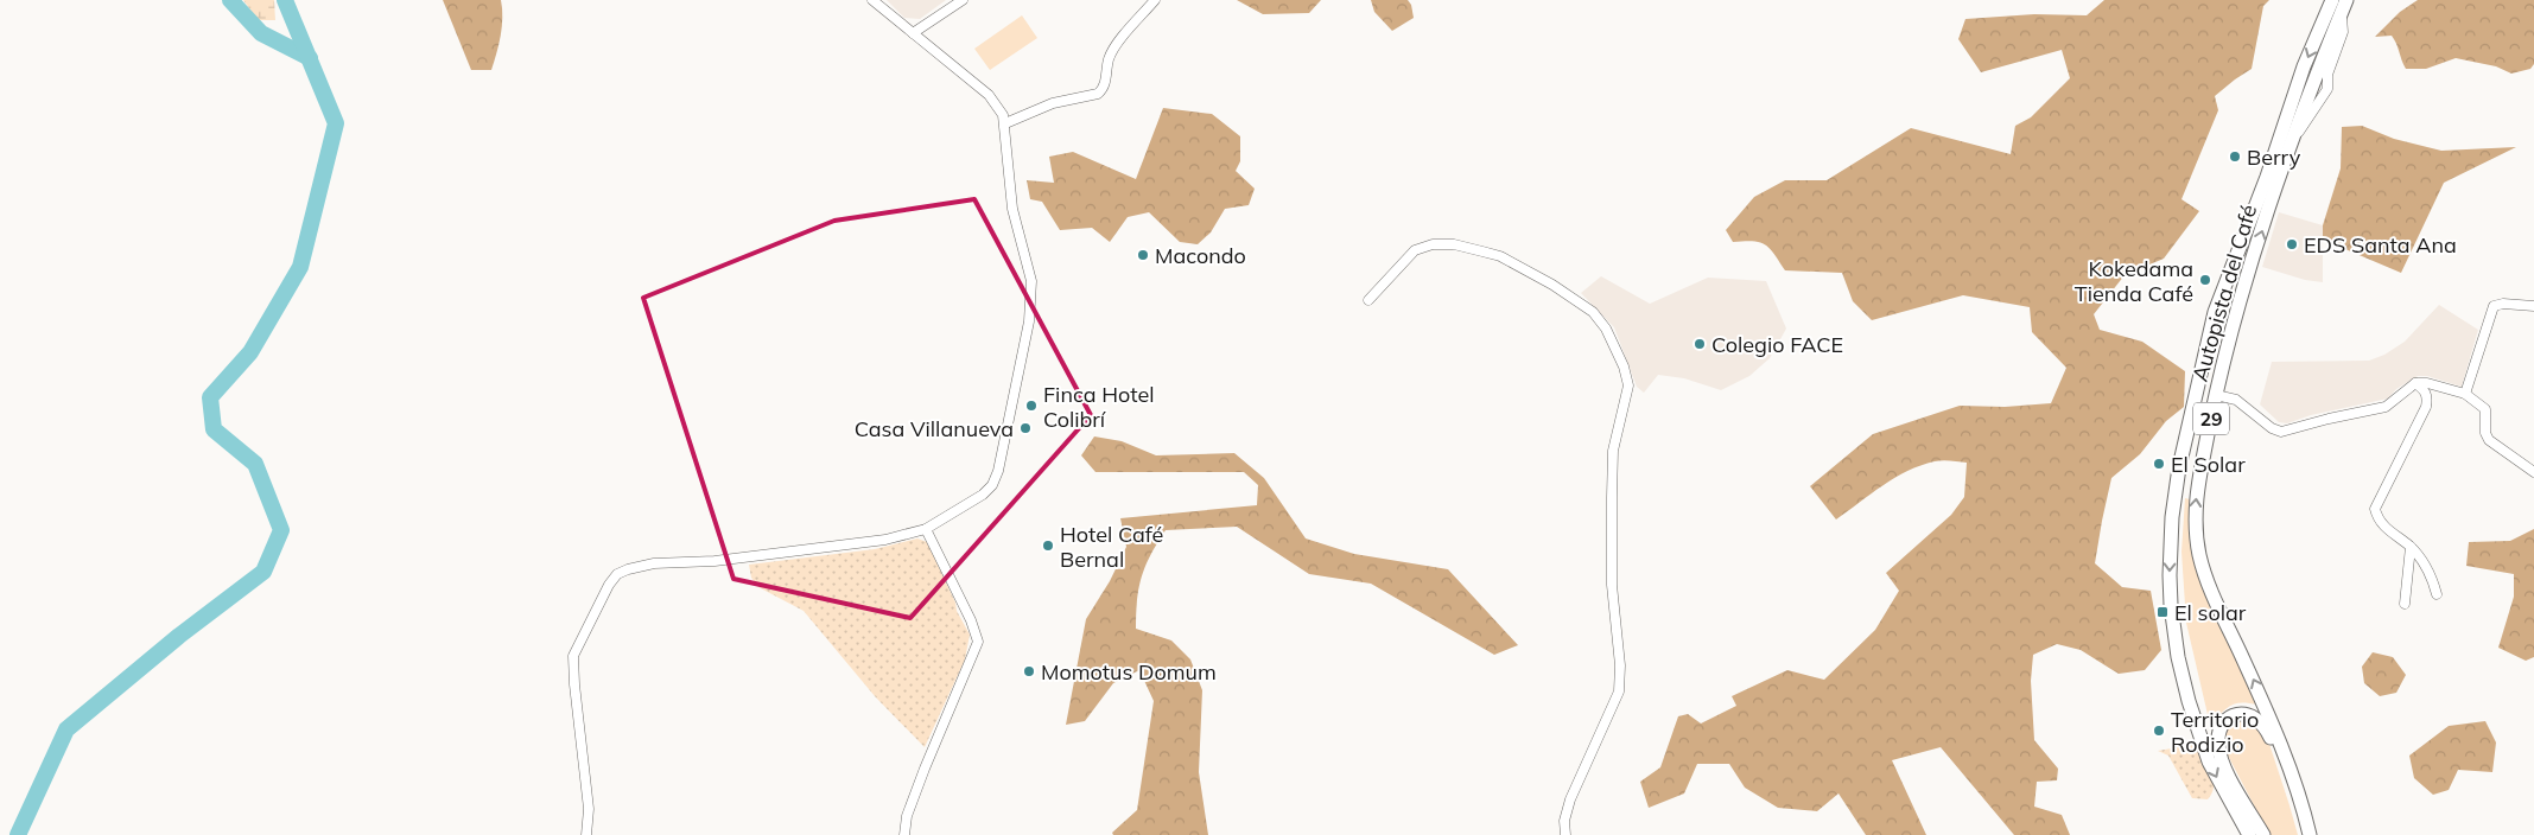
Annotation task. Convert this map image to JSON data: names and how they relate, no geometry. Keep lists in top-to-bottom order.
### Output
{
  "streets": {
    "highway": ["Autopista del Café", "29"]
  },
  "places": {
    "other": [
      "Berry",
      "EDS Santa Ana",
      "Macondo",
      "Kokedama Tienda Café",
      "Colegio FACE",
      "Finca Hotel Colibrí",
      "Casa Villanueva",
      "El Solar",
      "Hotel Café Bernal",
      "Momotus Domum",
      "Territorio Rodizio"
    ],
    "transit": ["El solar"]
  }
}
